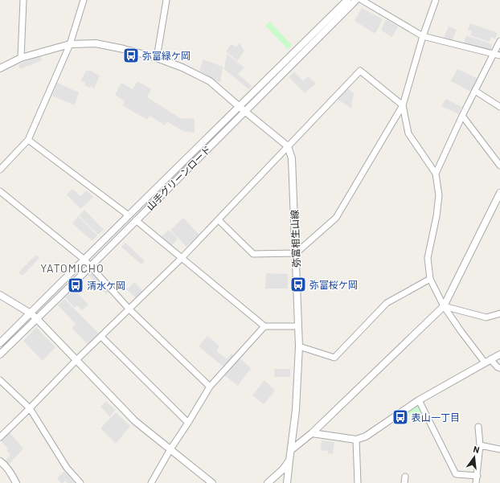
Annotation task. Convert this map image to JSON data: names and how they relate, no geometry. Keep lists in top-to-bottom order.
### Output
{
  "streets": {
    "street": ["山手グリーンロード", "弥富相生山線"]
  },
  "districts": ["YATOMICHO"],
  "places": {
    "bus stop": [
      "弥富緑ケ岡",
      "弥富桜ケ岡",
      "清水ケ岡",
      "表山一丁目"
    ]
  },
  "north": "top"
}
